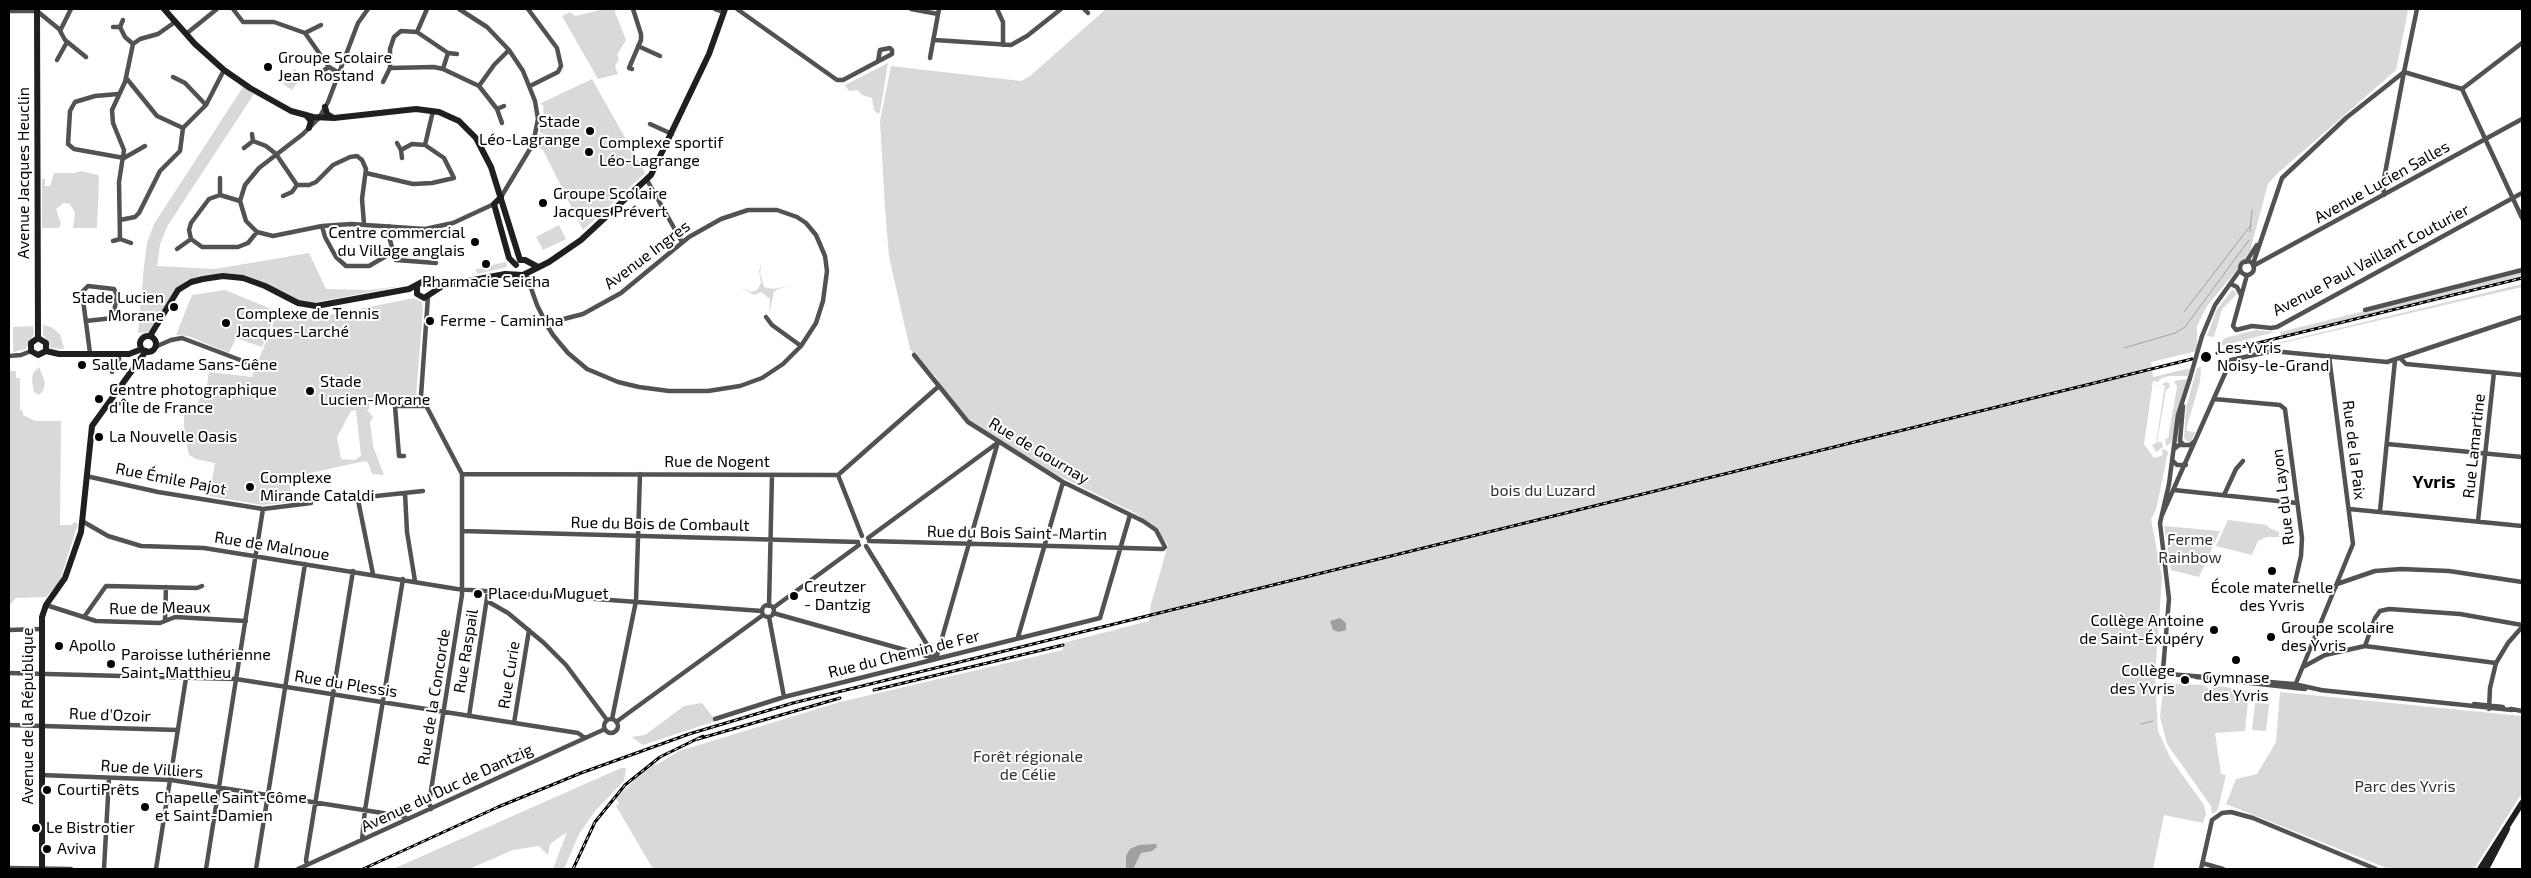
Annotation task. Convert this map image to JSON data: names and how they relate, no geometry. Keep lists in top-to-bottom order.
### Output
{
  "streets": {
    "street": [
      "Avenue Jacques Heuclin",
      "Avenue Lucien Salles",
      "Avenue Ingres",
      "Avenue Paul Vaillant Couturier",
      "Rue Lamartine",
      "Rue de la Paix",
      "Rue de Gournay",
      "Rue de Nogent",
      "Rue Émile Pajot",
      "Rue du Layon",
      "Rue du Bois de Combault",
      "Rue du Bois Saint-Martin",
      "Rue de Malnoue",
      "Rue de Meaux",
      "Rue Raspail",
      "Rue du Chemin de Fer",
      "Rue Curie",
      "Rue du Plessis",
      "Rue de la Concorde",
      "Rue d'Ozoir",
      "Avenue de la République",
      "Rue de Villiers",
      "Avenue du Duc de Dantzig"
    ]
  },
  "crossings": [
    ["Rue de la Paix", "Rue du Layon"],
    ["Rue de Gournay", "Rue du Bois Saint-Martin"],
    ["Rue de Nogent", "Rue de la Concorde"],
    ["Rue Émile Pajot", "Avenue de la République"],
    ["Rue du Bois de Combault", "Rue du Bois Saint-Martin"],
    ["Rue du Bois de Combault", "Rue de la Concorde"],
    ["Rue du Bois Saint-Martin", "Rue du Chemin de Fer"],
    ["Rue de Malnoue", "Rue de la Concorde"],
    ["Rue de Malnoue", "Avenue de la République"],
    ["Rue de Meaux", "Avenue de la République"],
    ["Rue Raspail", "Rue du Plessis"],
    ["Rue Curie", "Rue du Plessis"],
    ["Rue du Plessis", "Rue de la Concorde"],
    ["Rue du Plessis", "Avenue de la République"],
    ["Rue du Plessis", "Avenue du Duc de Dantzig"],
    ["Rue de la Concorde", "Avenue du Duc de Dantzig"],
    ["Rue d'Ozoir", "Avenue de la République"],
    ["Avenue de la République", "Rue de Villiers"],
    ["Rue de Villiers", "Avenue du Duc de Dantzig"]
  ],
  "districts": ["Yvris"],
  "parks": [
    "bois du Luzard",
    "Ferme Rainbow",
    "Forêt régionale de Célie",
    "Parc des Yvris"
  ],
  "places": [
    "Groupe Scolaire Jean Rostand",
    "Stade Léo-Lagrange",
    "Complexe sportif Léo-Lagrange",
    "Groupe Scolaire Jacques Prévert",
    "Centre commercial du Village anglais",
    "Pharmacie Seicha",
    "Stade Lucien Morane",
    "Ferme - Caminha",
    "Complexe de Tennis Jacques-Larché",
    "Les Yvris Noisy-le-Grand",
    "Salle Madame Sans-Gêne",
    "Stade Lucien-Morane",
    "Centre photographique d'Île de France",
    "La Nouvelle Oasis",
    "Complexe Mirande Cataldi",
    "École maternelle des Yvris",
    "Place du Muguet",
    "Creutzer - Dantzig",
    "Collège Antoine de Saint-Éxupéry",
    "Groupe scolaire des Yvris",
    "Apollo",
    "Gymnase des Yvris",
    "Paroisse luthérienne Saint-Matthieu",
    "Collège des Yvris",
    "CourtiPrêts",
    "Chapelle Saint-Côme et Saint-Damien",
    "Le Bistrotier",
    "Aviva"
  ]
}
